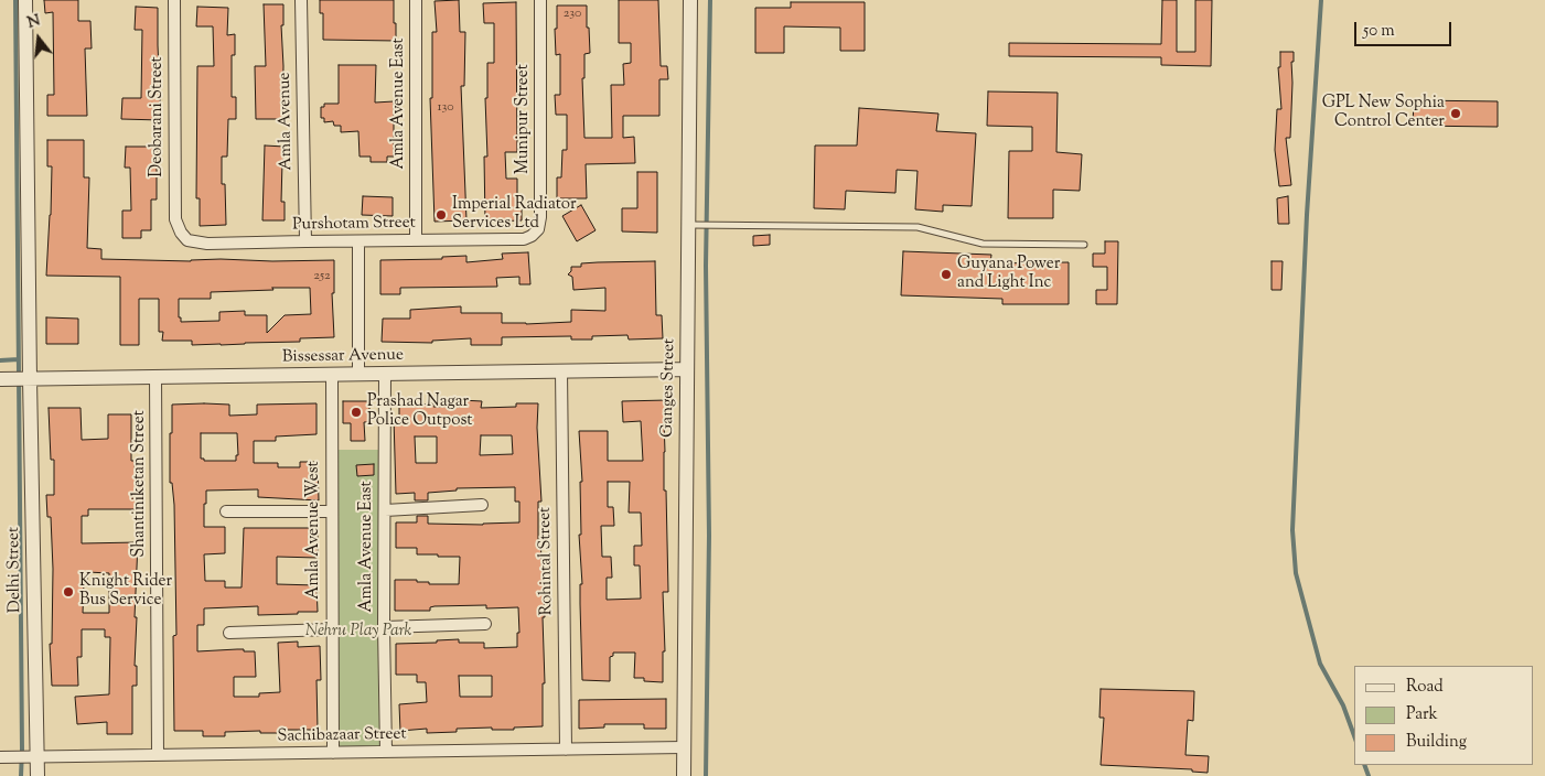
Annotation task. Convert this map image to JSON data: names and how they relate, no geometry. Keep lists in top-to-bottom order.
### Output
{
  "streets": {
    "street": [
      "Amla Avenue East",
      "Deobarani Street",
      "Munipur Street",
      "Amla Avenue",
      "Purshotam Street",
      "Bissessar Avenue",
      "Ganges Street",
      "Shantiniketan Street",
      "Amla Avenue West",
      "Rohintal Street",
      "Delhi Street",
      "Sachibazaar Street"
    ]
  },
  "crossings": [
    ["Amla Avenue East", "Purshotam Street"],
    ["Amla Avenue East", "Bissessar Avenue"],
    ["Amla Avenue East", "Sachibazaar Street"],
    ["Deobarani Street", "Purshotam Street"],
    ["Munipur Street", "Purshotam Street"],
    ["Amla Avenue", "Purshotam Street"],
    ["Bissessar Avenue", "Ganges Street"],
    ["Bissessar Avenue", "Shantiniketan Street"],
    ["Bissessar Avenue", "Amla Avenue West"],
    ["Bissessar Avenue", "Rohintal Street"],
    ["Bissessar Avenue", "Delhi Street"],
    ["Ganges Street", "Sachibazaar Street"],
    ["Shantiniketan Street", "Sachibazaar Street"],
    ["Amla Avenue West", "Sachibazaar Street"],
    ["Rohintal Street", "Sachibazaar Street"],
    ["Delhi Street", "Sachibazaar Street"]
  ],
  "parks": ["Nehru Play Park"],
  "places": [
    "GPL New Sophia Control Center",
    "Imperial Radiator Services Ltd",
    "Guyana Power and Light Inc",
    "Prashad Nagar Police Outpost",
    "Knight Rider Bus Service"
  ],
  "house_numbers": ["230", "130", "252"],
  "legend": ["Road", "Park", "Building"],
  "scale_bar": "50 m",
  "north": "top"
}
